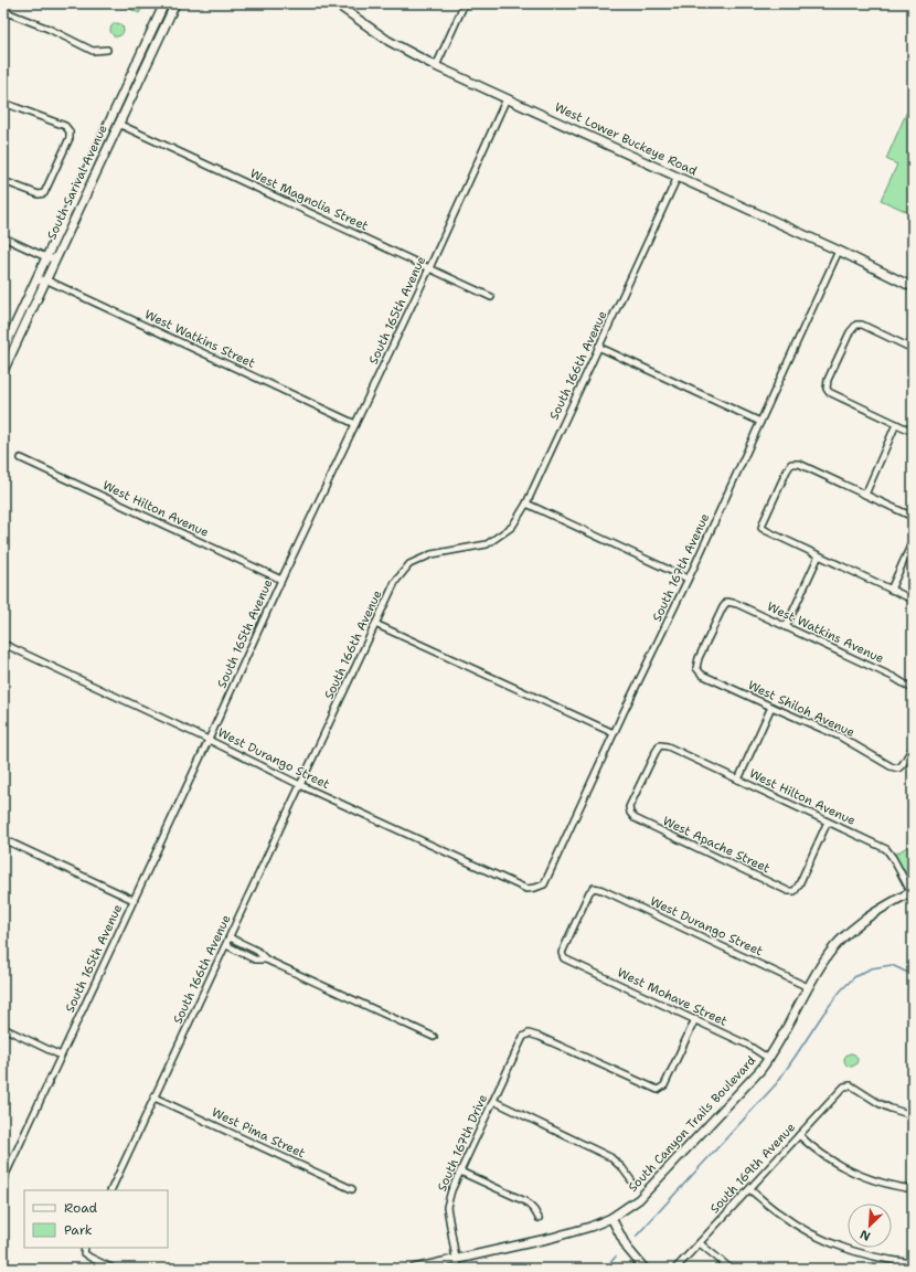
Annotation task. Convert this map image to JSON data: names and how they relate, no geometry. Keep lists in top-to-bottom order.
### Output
{
  "streets": {
    "main road": ["West Lower Buckeye Road", "South Sarival Avenue", "South Canyon Trails Boulevard"],
    "street": [
      "West Magnolia Street",
      "South 165th Avenue",
      "West Watkins Street",
      "South 166th Avenue",
      "West Hilton Avenue",
      "South 167th Avenue",
      "West Watkins Avenue",
      "West Shiloh Avenue",
      "West Durango Street",
      "West Apache Street",
      "West Mohave Street",
      "West Pima Street",
      "South 167th Drive",
      "South 169th Avenue"
    ]
  },
  "crossings": [
    ["West Lower Buckeye Road", "South 165th Avenue"],
    ["West Lower Buckeye Road", "South 166th Avenue"],
    ["West Lower Buckeye Road", "South 167th Avenue"],
    ["South Sarival Avenue", "West Magnolia Street"],
    ["South Sarival Avenue", "West Watkins Street"],
    ["West Magnolia Street", "South 165th Avenue"],
    ["South 165th Avenue", "West Watkins Street"],
    ["South 165th Avenue", "West Hilton Avenue"],
    ["South 165th Avenue", "West Durango Street"],
    ["South 166th Avenue", "West Durango Street"],
    ["South 166th Avenue", "West Pima Street"],
    ["West Hilton Avenue", "West Apache Street"],
    ["West Hilton Avenue", "South Canyon Trails Boulevard"],
    ["South 167th Avenue", "West Durango Street"],
    ["West Watkins Avenue", "West Shiloh Avenue"],
    ["West Durango Street", "West Mohave Street"],
    ["West Durango Street", "South Canyon Trails Boulevard"],
    ["West Mohave Street", "South Canyon Trails Boulevard"],
    ["West Mohave Street", "South 167th Drive"],
    ["South Canyon Trails Boulevard", "South 167th Drive"]
  ],
  "legend": ["Road", "Park"],
  "north": "bottom left"
}
